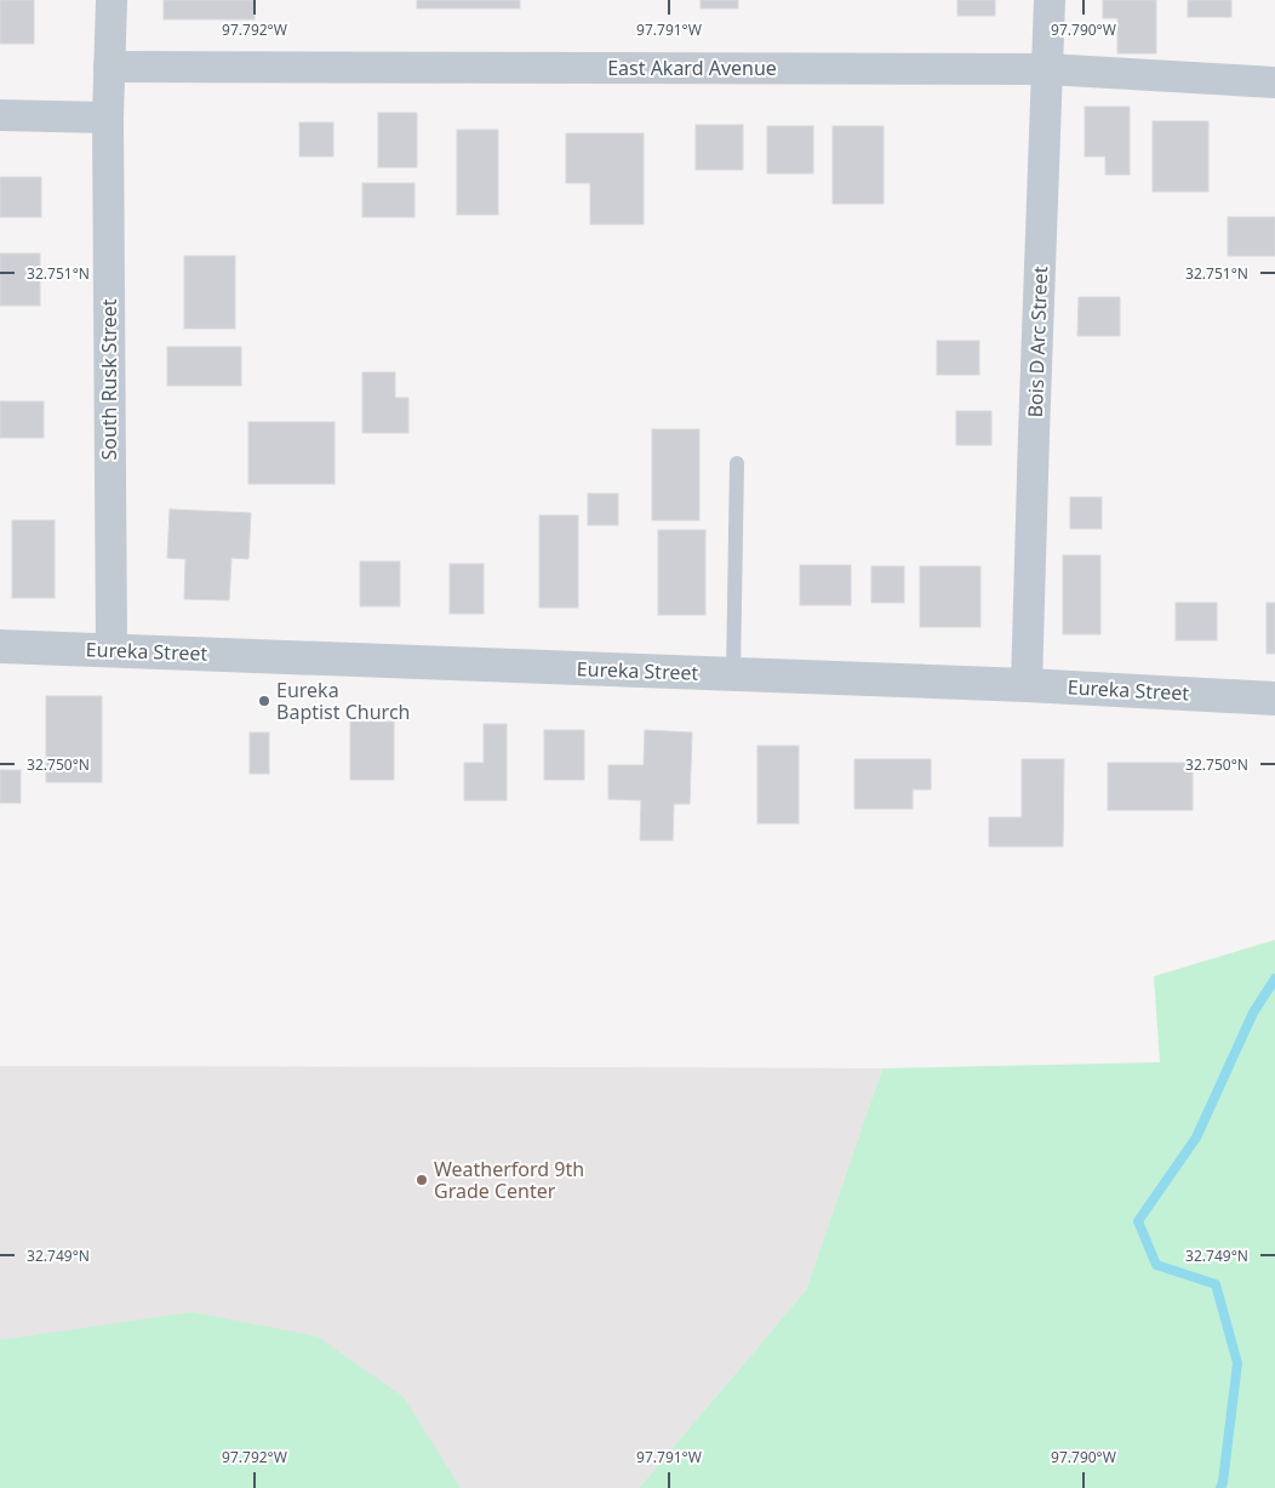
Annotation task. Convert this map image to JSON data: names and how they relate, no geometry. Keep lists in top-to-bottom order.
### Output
{
  "streets": {
    "street": [
      "East Akard Avenue",
      "Bois D Arc Street",
      "South Rusk Street",
      "Eureka Street"
    ]
  },
  "crossings": [
    ["East Akard Avenue", "Bois D Arc Street"],
    ["East Akard Avenue", "South Rusk Street"],
    ["Bois D Arc Street", "Eureka Street"],
    ["South Rusk Street", "Eureka Street"]
  ],
  "places": ["Eureka Baptist Church", "Weatherford 9th Grade Center"],
  "coordinates": [
    "97.792°W",
    "97.791°W",
    "97.790°W",
    "32.751°N",
    "32.750°N",
    "32.749°N"
  ]
}
